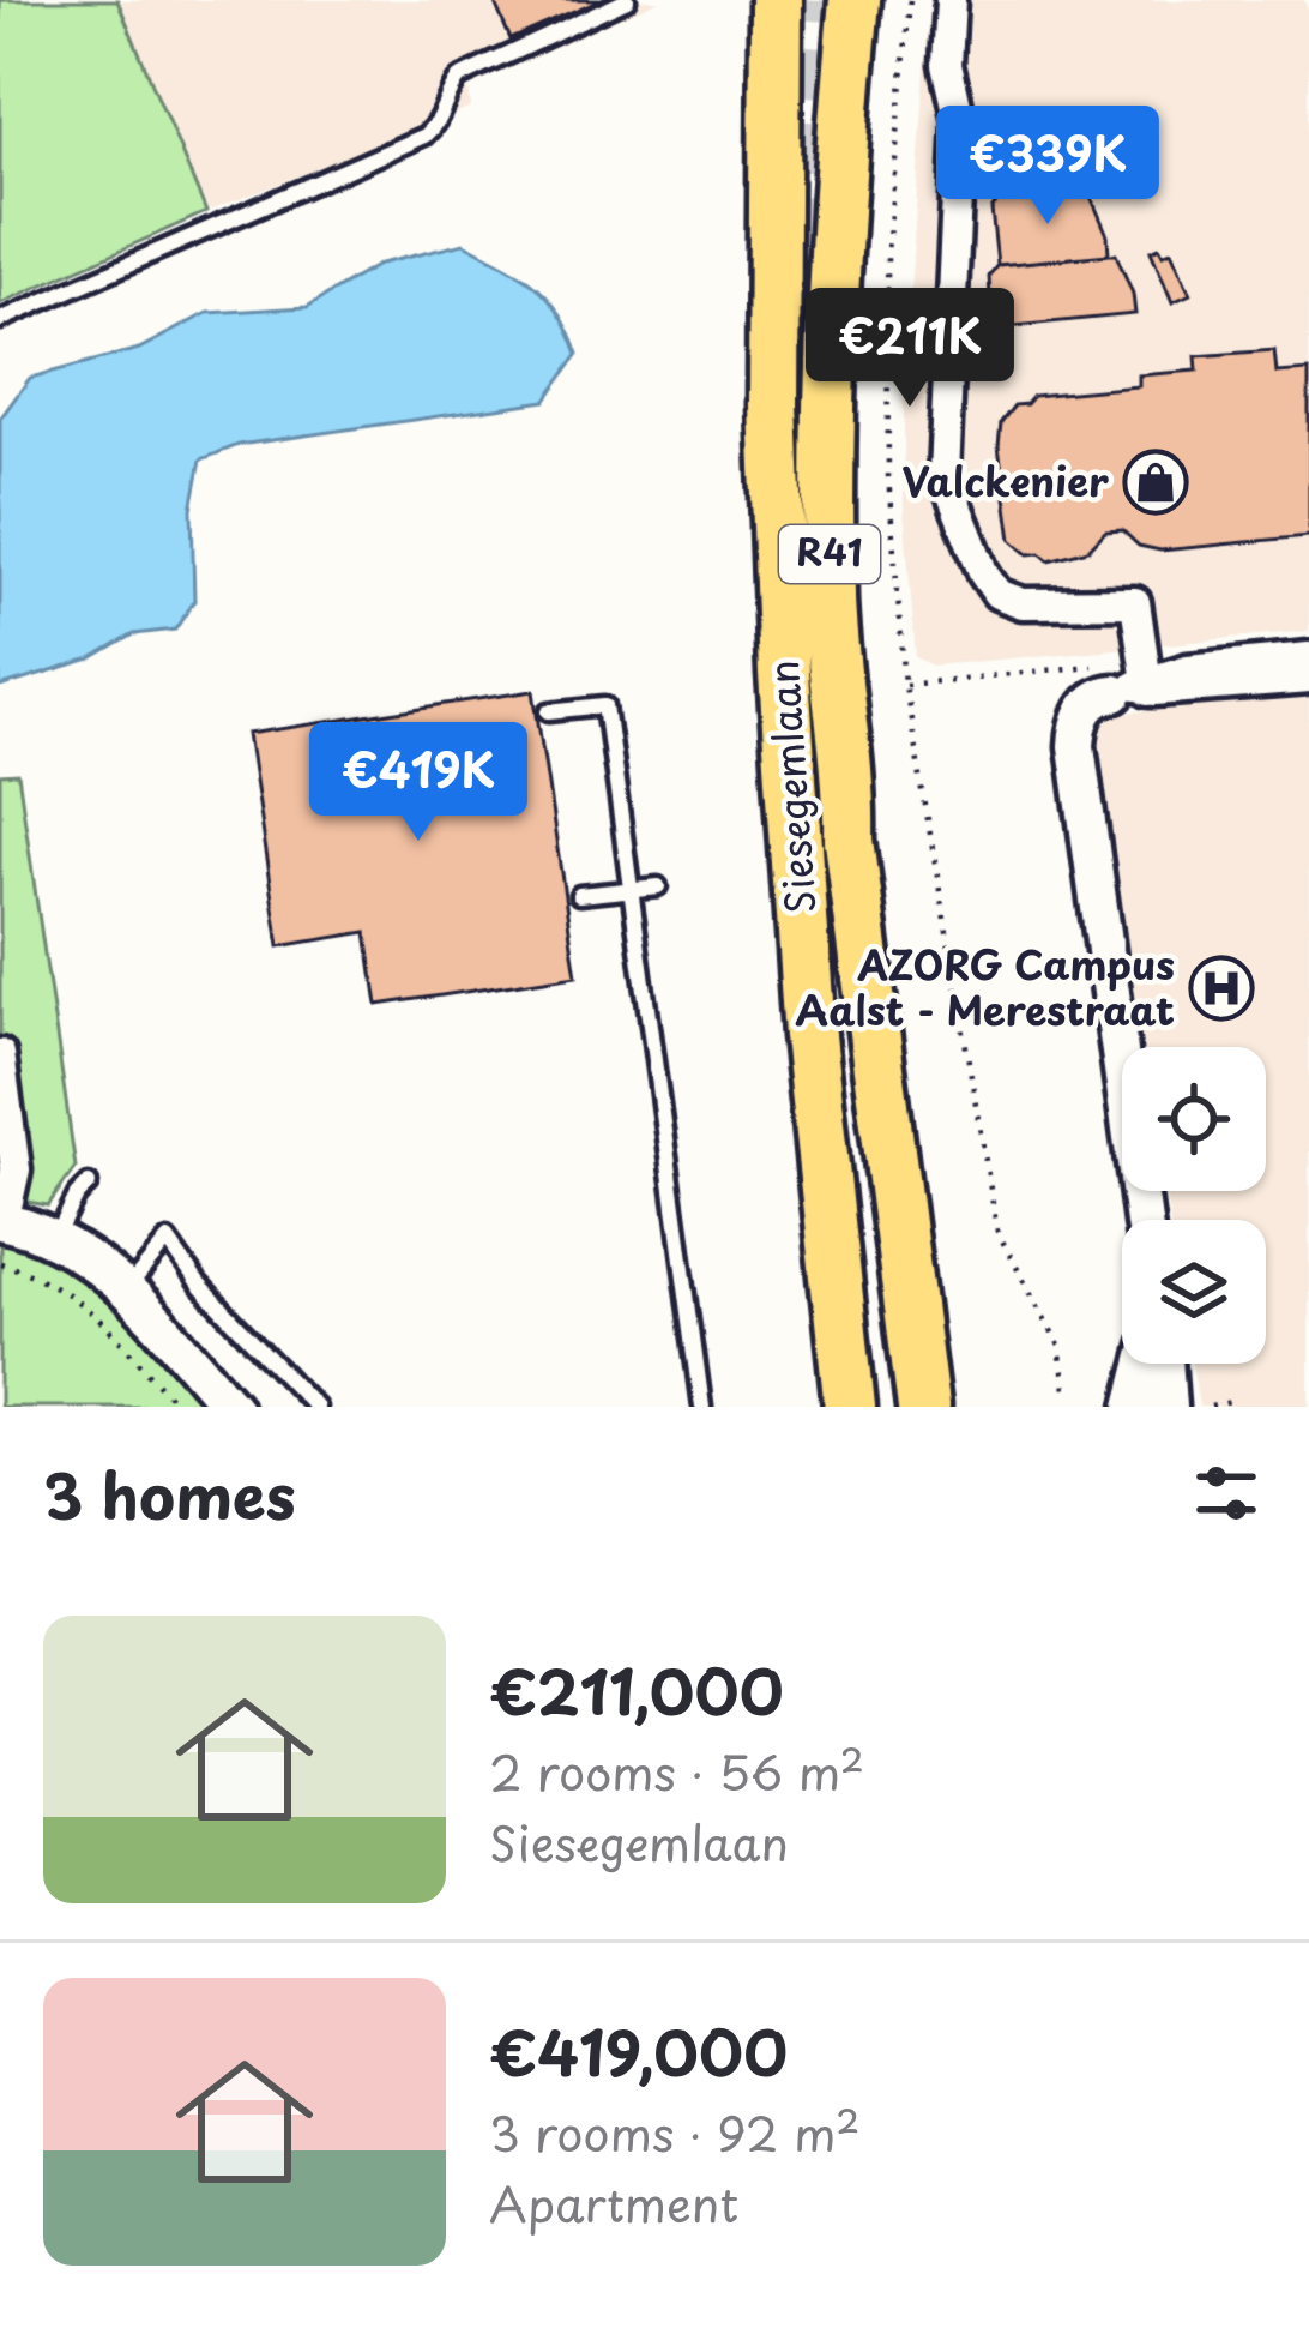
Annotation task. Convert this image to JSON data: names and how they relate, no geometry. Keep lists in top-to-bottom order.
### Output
{
  "streets": {
    "highway": ["R41", "Siesegemlaan"]
  },
  "places": {
    "shop": ["Valckenier"],
    "hospital": ["AZORG Campus Aalst - Merestraat"]
  },
  "page": {
    "price": ["€339K", "€211K", "€419K"],
    "heading": "3 homes",
    "list": [
      {
        "name": "€211,000",
        "note": "2 rooms · 56 m² · Siesegemlaan"
      },
      {
        "name": "€419,000",
        "note": "3 rooms · 92 m² · Apartment"
      }
    ]
  }
}
